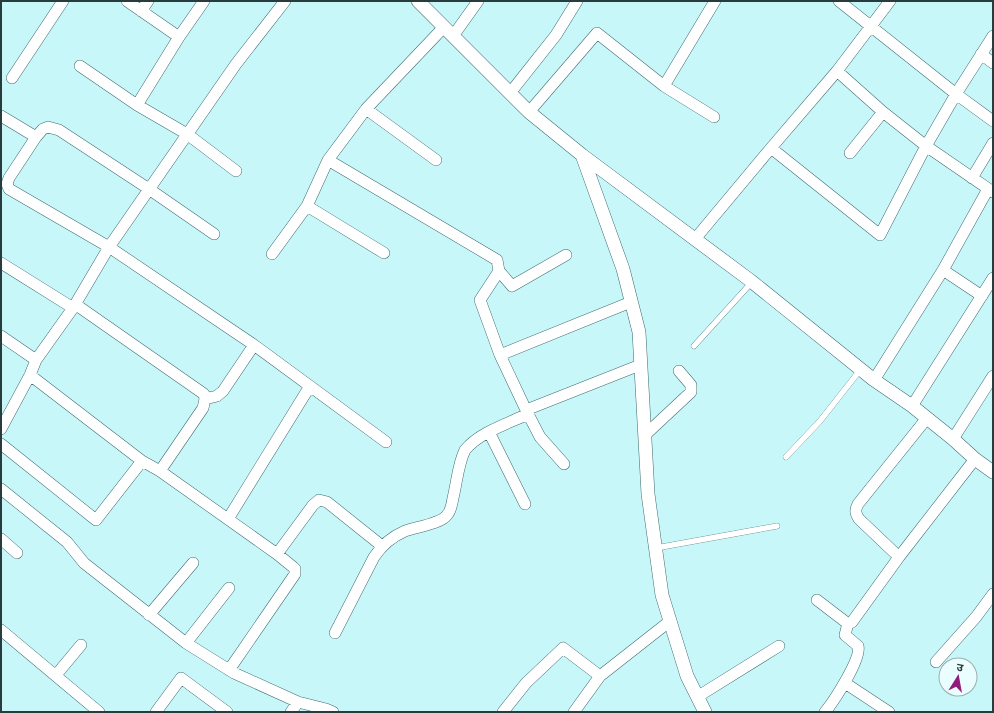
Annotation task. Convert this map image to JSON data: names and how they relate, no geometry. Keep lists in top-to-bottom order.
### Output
{
  "north": "top"
}
